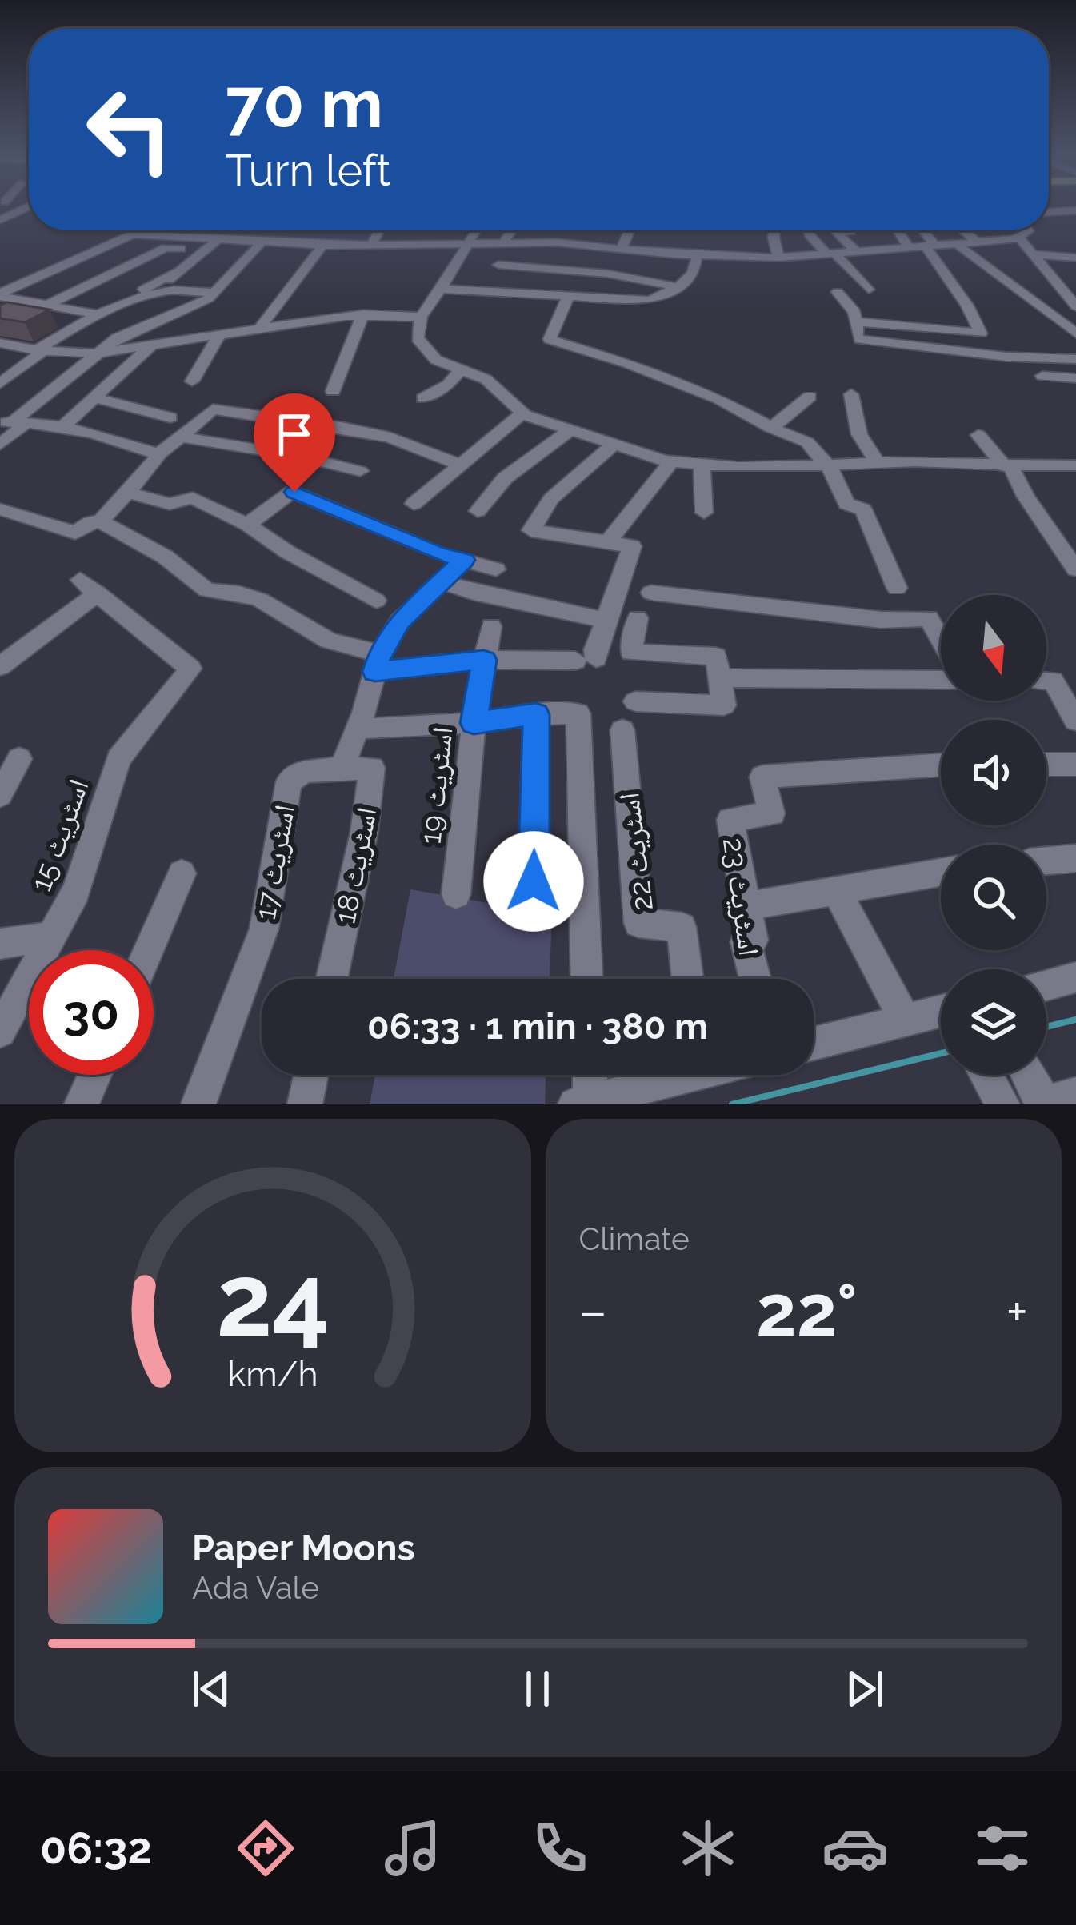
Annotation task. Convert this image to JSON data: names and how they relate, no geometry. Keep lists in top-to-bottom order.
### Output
{
  "streets": {
    "street": [
      "اسٹریٹ 19",
      "اسٹریٹ 15",
      "اسٹریٹ 22",
      "اسٹریٹ 17",
      "اسٹریٹ 18",
      "اسٹریٹ 23"
    ]
  },
  "crossings": [
    ["اسٹریٹ 17", "اسٹریٹ 18"]
  ],
  "north": "bottom",
  "page": {
    "turn": ["70 m", "Turn left"],
    "limit": "30",
    "trip": "06:33 · 1 min · 380 m",
    "tile": "Climate",
    "heat": ["−", "22°", "+"],
    "song": ["Paper Moons", "Ada Vale"],
    "tabs": "06:32",
    "gauge": ["24", "km/h"]
  }
}
